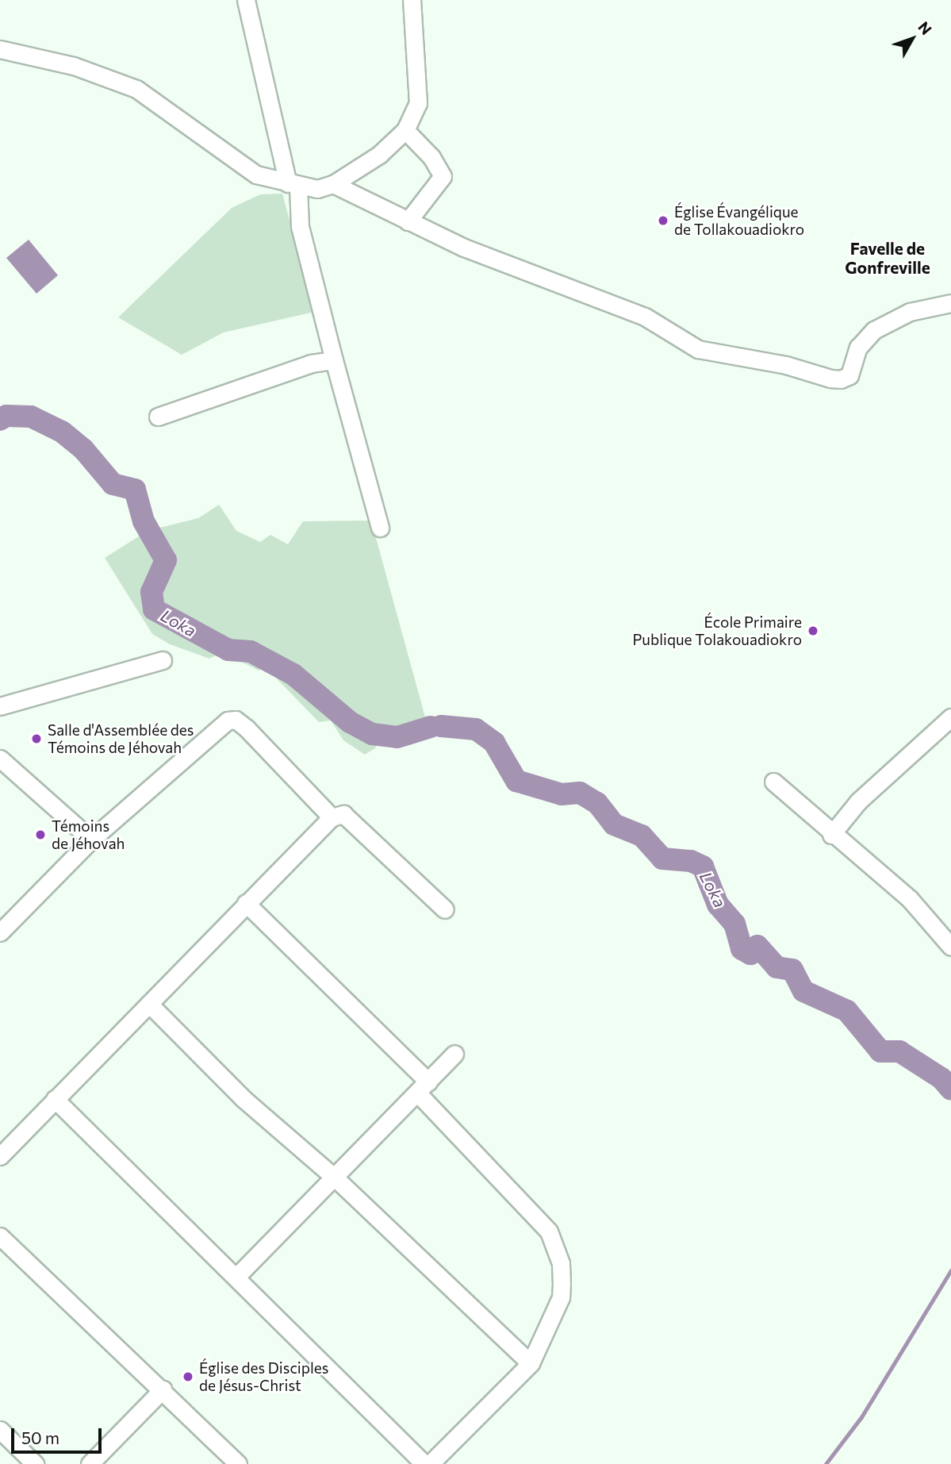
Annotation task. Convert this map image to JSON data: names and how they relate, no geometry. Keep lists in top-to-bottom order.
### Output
{
  "districts": ["Favelle de Gonfreville"],
  "water": ["Loka"],
  "places": [
    "Église Évangélique de Tollakouadiokro",
    "École Primaire Publique Tolakouadiokro",
    "Salle d'Assemblée des Témoins de Jéhovah",
    "Témoins de Jéhovah",
    "Église des Disciples de Jésus-Christ"
  ],
  "scale_bar": "50 m",
  "north": "top right"
}
